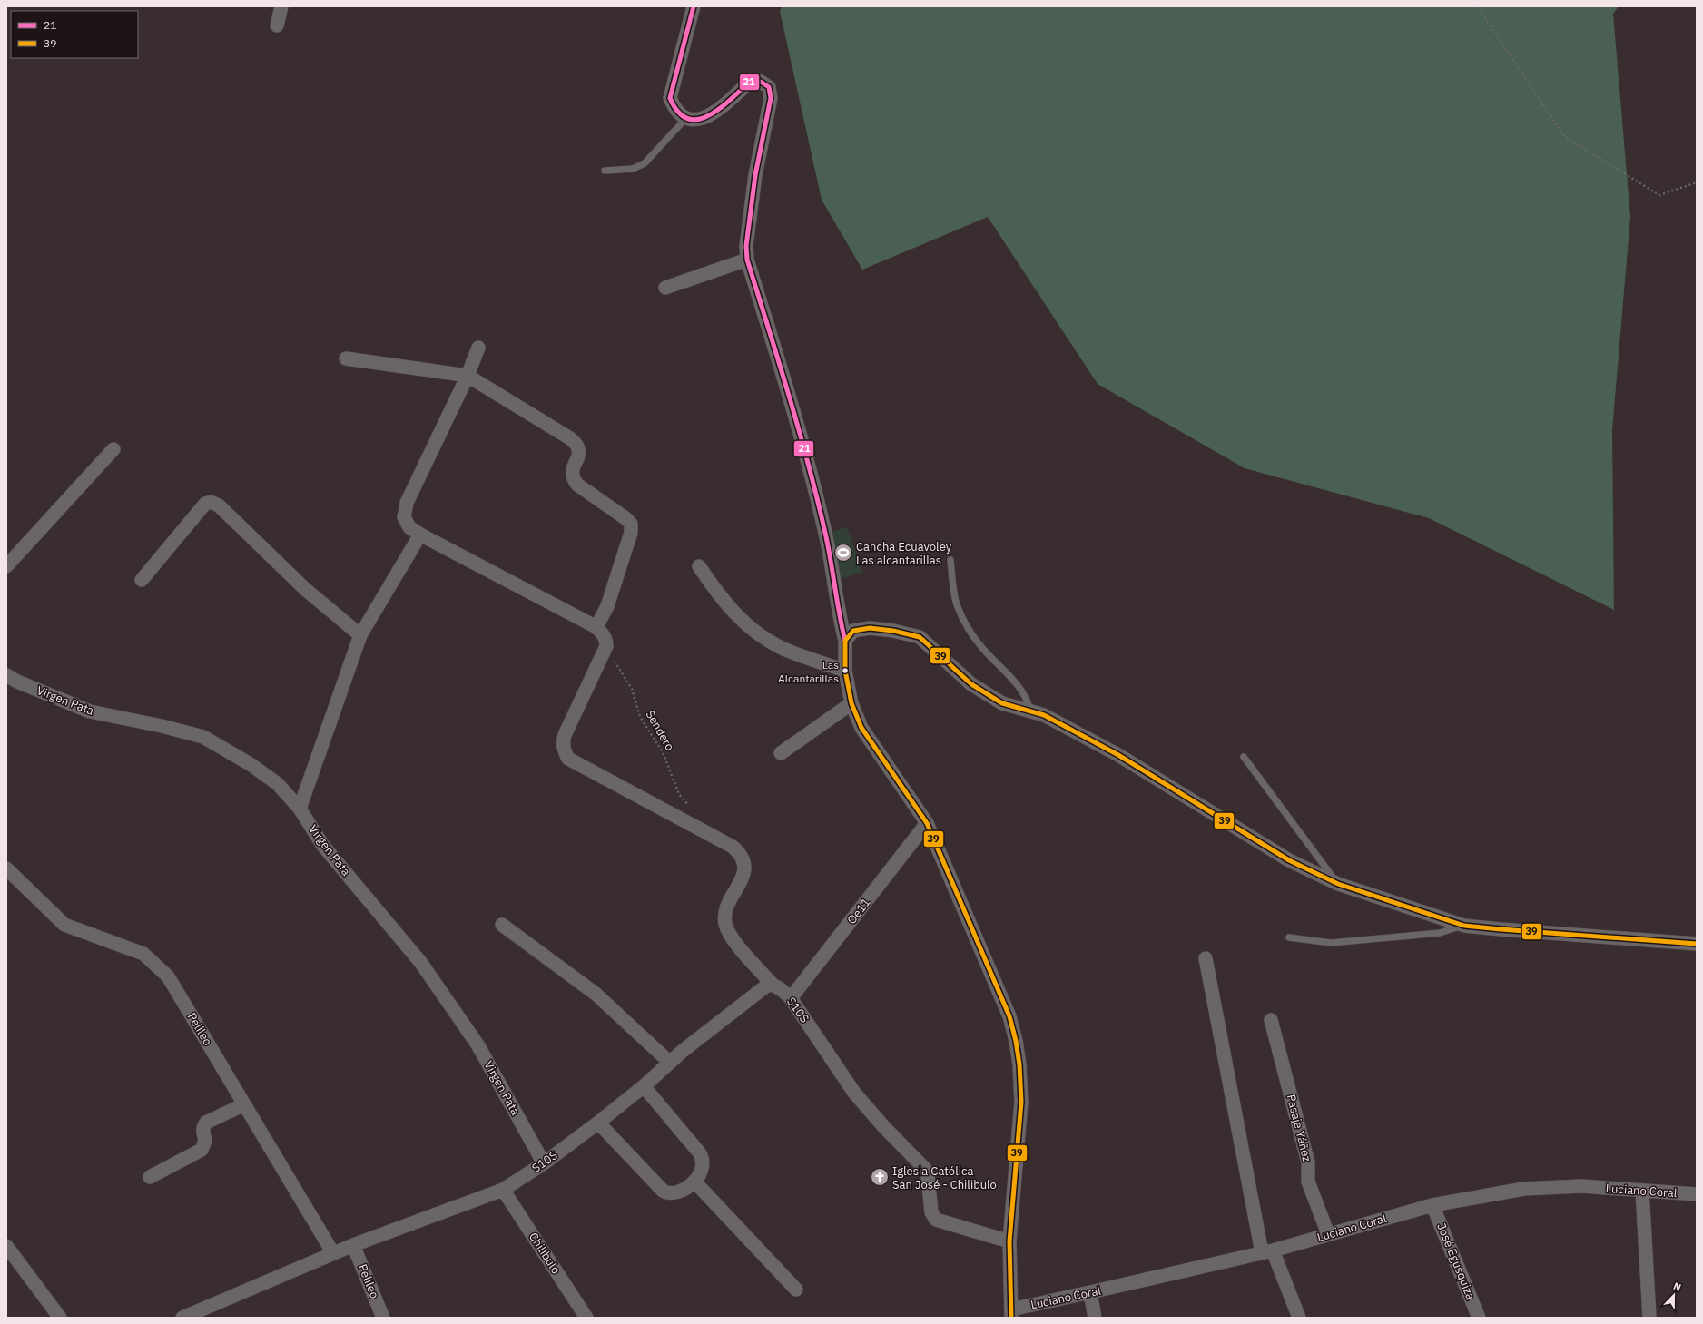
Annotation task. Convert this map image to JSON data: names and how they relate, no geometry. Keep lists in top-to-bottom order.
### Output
{
  "streets": {
    "street": [
      "Virgen Pata",
      "Oe11",
      "S10S",
      "Pelileo",
      "Pasaje Yáñez",
      "Luciano Coral",
      "Chilibulo",
      "José Egusquiza"
    ],
    "path": ["Sendero"]
  },
  "crossings": [
    ["Virgen Pata", "S10S"],
    ["Oe11", "S10S"],
    ["S10S", "Pelileo"],
    ["S10S", "Chilibulo"],
    ["Pasaje Yáñez", "Luciano Coral"],
    ["Luciano Coral", "José Egusquiza"]
  ],
  "places": {
    "sports": ["Cancha Ecuavoley Las alcantarillas"],
    "other": ["Las Alcantarillas"],
    "church": ["Iglesia Católica San José - Chilibulo"]
  },
  "lines": ["transit line 21", "transit line 39"],
  "legend": ["21", "39"],
  "north": "top"
}
